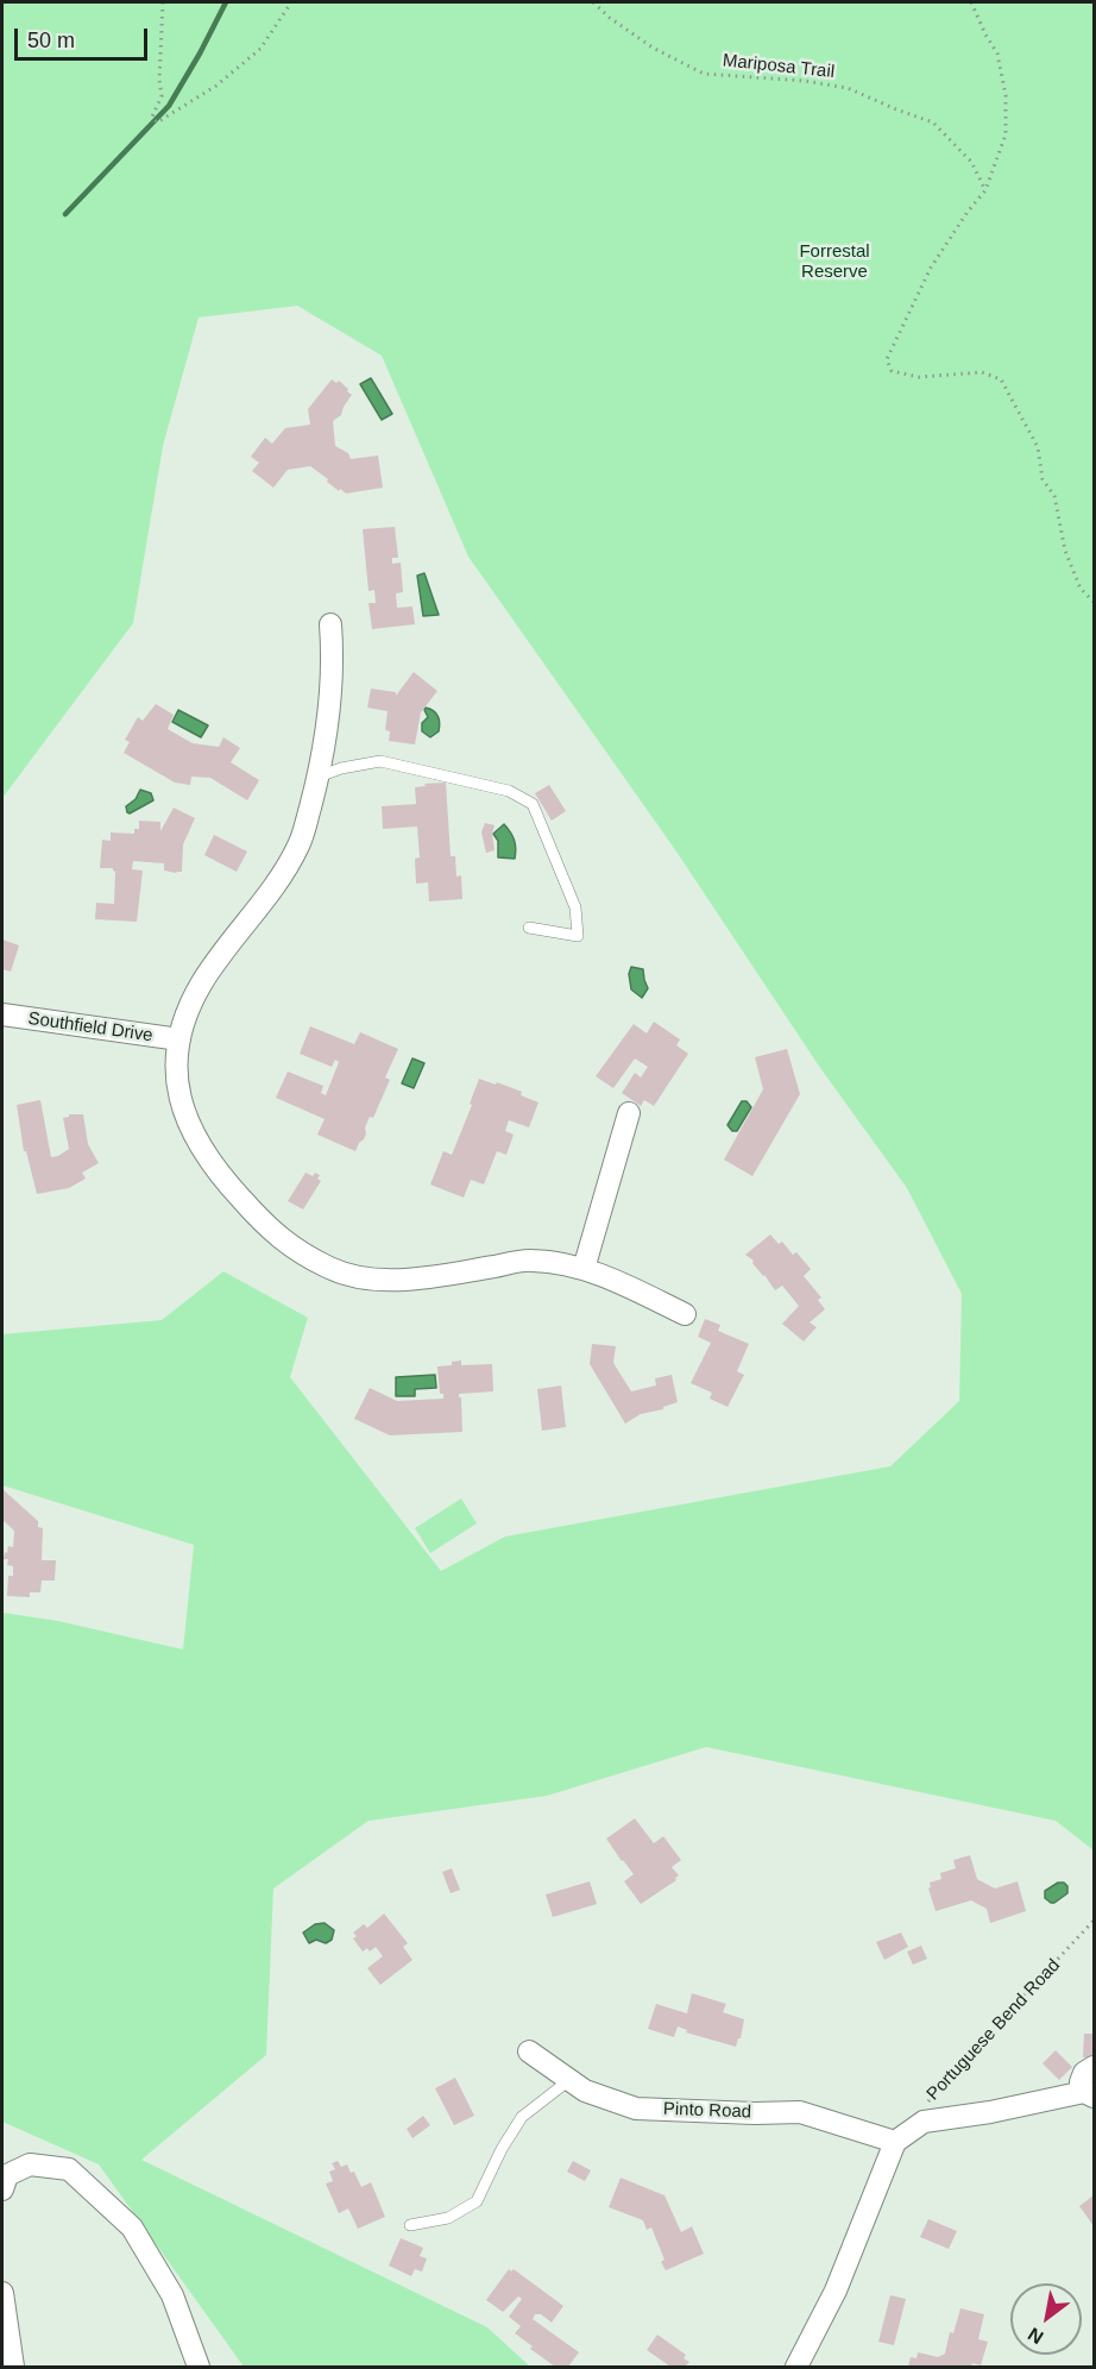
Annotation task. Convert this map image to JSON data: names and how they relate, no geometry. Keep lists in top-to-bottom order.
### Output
{
  "streets": {
    "street": ["Southfield Drive", "Portuguese Bend Road", "Pinto Road"],
    "path": ["Mariposa Trail"]
  },
  "crossings": [
    ["Portuguese Bend Road", "Pinto Road"]
  ],
  "parks": ["Forrestal Reserve"],
  "scale_bar": "50 m",
  "north": "bottom left"
}
